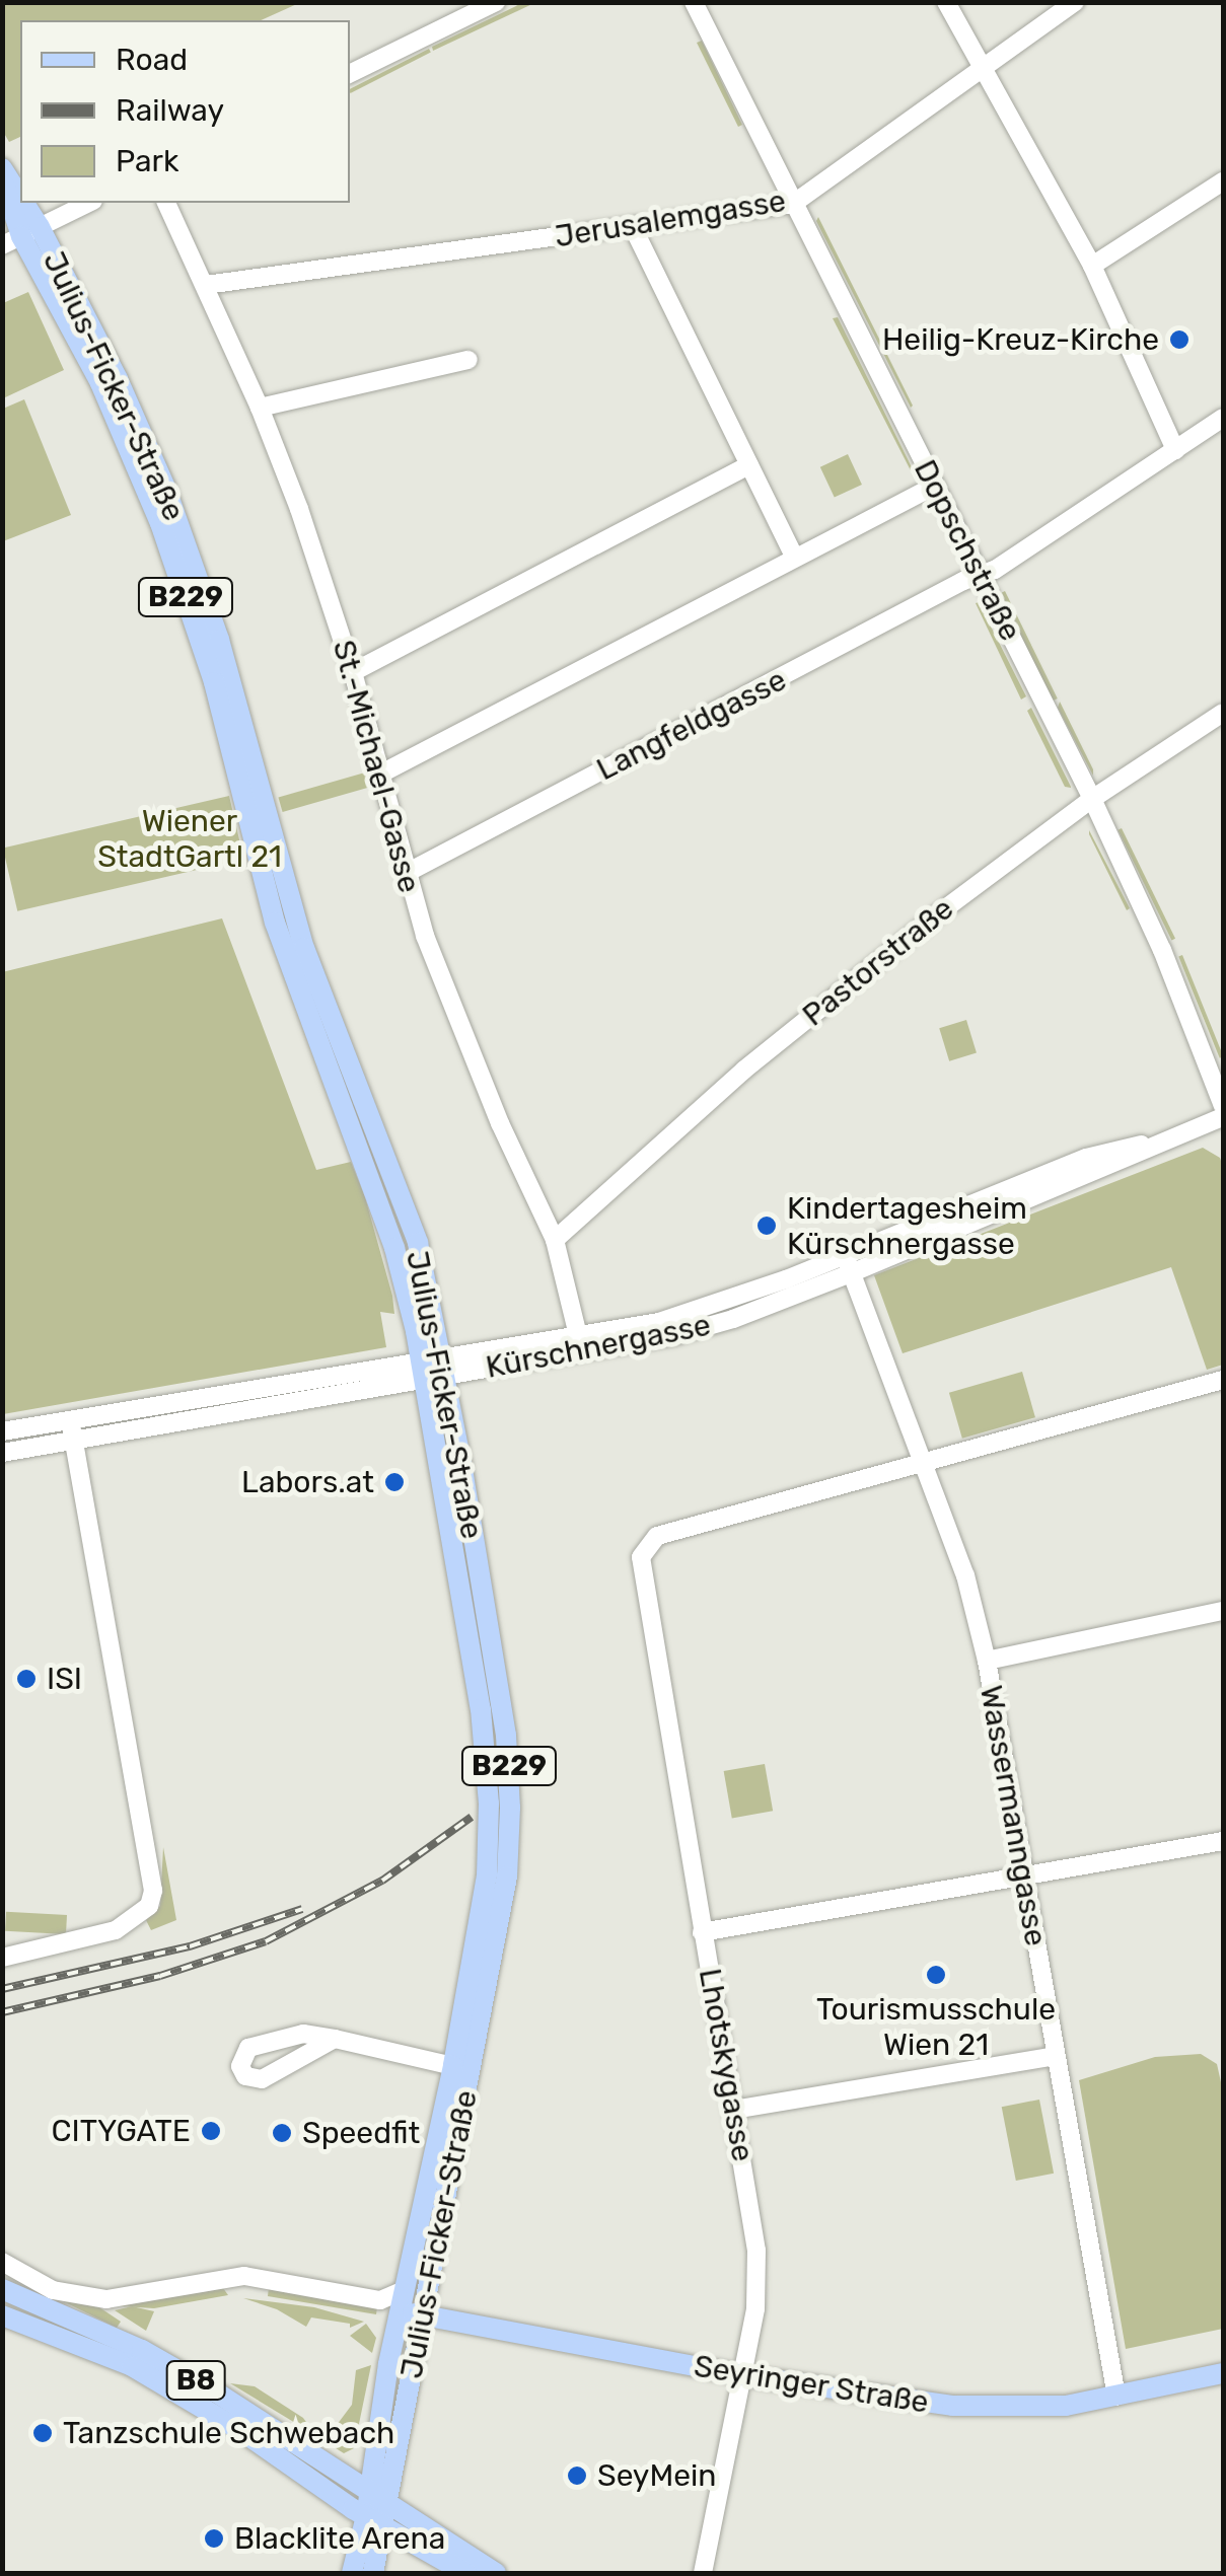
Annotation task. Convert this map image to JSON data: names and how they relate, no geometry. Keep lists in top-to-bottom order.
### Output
{
  "streets": {
    "main road": [
      "Julius-Ficker-Straße",
      "B229",
      "B8",
      "Seyringer Straße"
    ],
    "street": [
      "Jerusalemgasse",
      "Dopschstraße",
      "Langfeldgasse",
      "St.-Michael-Gasse",
      "Pastorstraße",
      "Kürschnergasse",
      "Wassermanngasse",
      "Lhotskygasse"
    ]
  },
  "crossings": [
    ["Jerusalemgasse", "Dopschstraße"],
    ["Jerusalemgasse", "St.-Michael-Gasse"],
    ["Julius-Ficker-Straße", "B229"],
    ["Julius-Ficker-Straße", "Kürschnergasse"],
    ["Julius-Ficker-Straße", "B8"],
    ["Julius-Ficker-Straße", "Seyringer Straße"],
    ["Dopschstraße", "Langfeldgasse"],
    ["Dopschstraße", "Pastorstraße"],
    ["B229", "B8"],
    ["Langfeldgasse", "St.-Michael-Gasse"],
    ["St.-Michael-Gasse", "Pastorstraße"],
    ["St.-Michael-Gasse", "Kürschnergasse"],
    ["Kürschnergasse", "Wassermanngasse"],
    ["Wassermanngasse", "Lhotskygasse"],
    ["Wassermanngasse", "Seyringer Straße"],
    ["Lhotskygasse", "Seyringer Straße"]
  ],
  "parks": ["Wiener StadtGartl 21"],
  "places": [
    "Heilig-Kreuz-Kirche",
    "Kindertagesheim Kürschnergasse",
    "Labors.at",
    "ISI",
    "Tourismusschule Wien 21",
    "CITYGATE",
    "Speedfit",
    "Tanzschule Schwebach",
    "SeyMein",
    "Blacklite Arena"
  ],
  "legend": ["Road", "Railway", "Park"]
}
